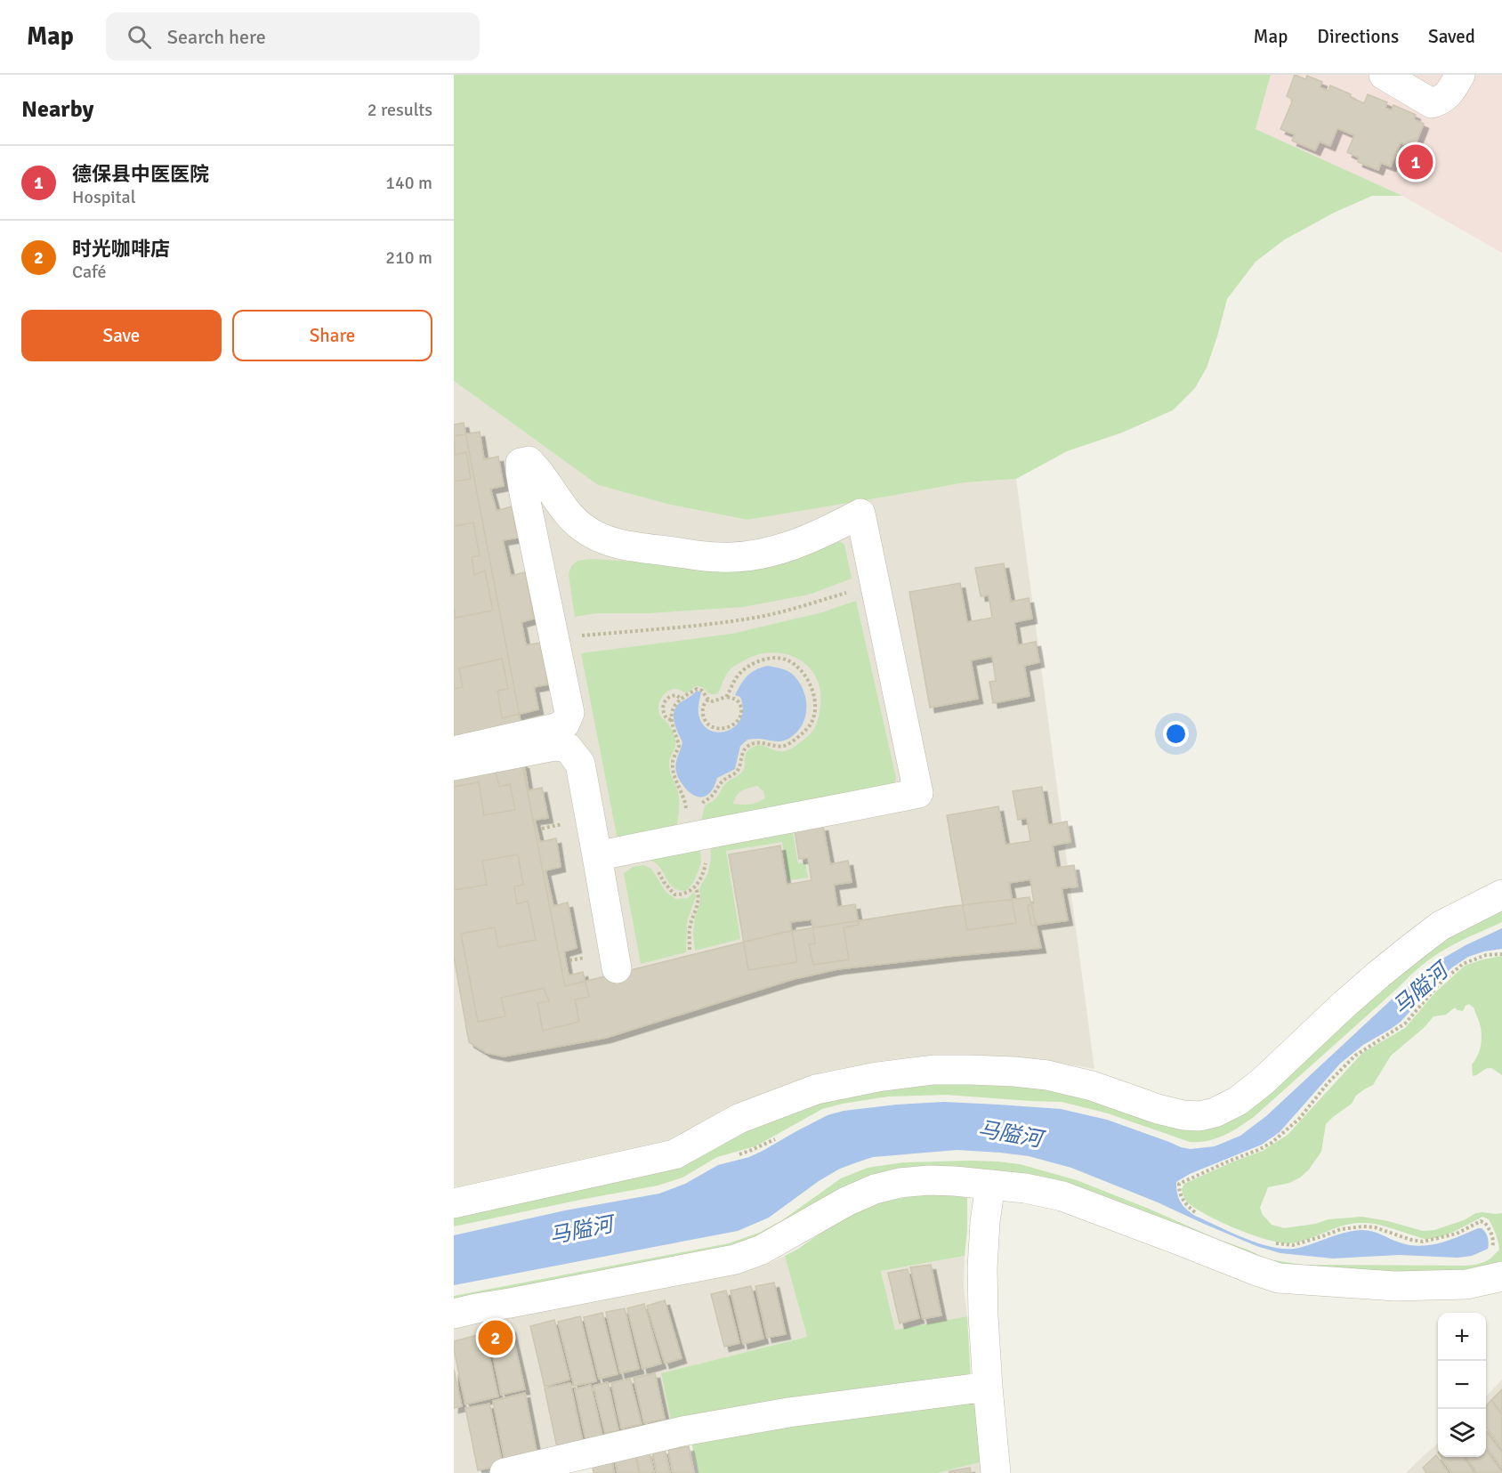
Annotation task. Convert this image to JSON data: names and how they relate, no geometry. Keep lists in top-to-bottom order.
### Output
{
  "water": ["马隘河"],
  "page": {
    "header": "Map",
    "search": "Search here",
    "nav": ["Map", "Directions", "Saved"],
    "heading": ["Nearby", "2 results"],
    "pins": ["1", "2"],
    "list": [
      {
        "mark": "1",
        "name": "德保县中医医院",
        "note": "Hospital",
        "value": "140 m"
      },
      {
        "mark": "2",
        "name": "时光咖啡店",
        "note": "Café",
        "value": "210 m"
      }
    ],
    "buttons": ["Save", "Share"],
    "map_buttons": ["+", "−"]
  }
}
